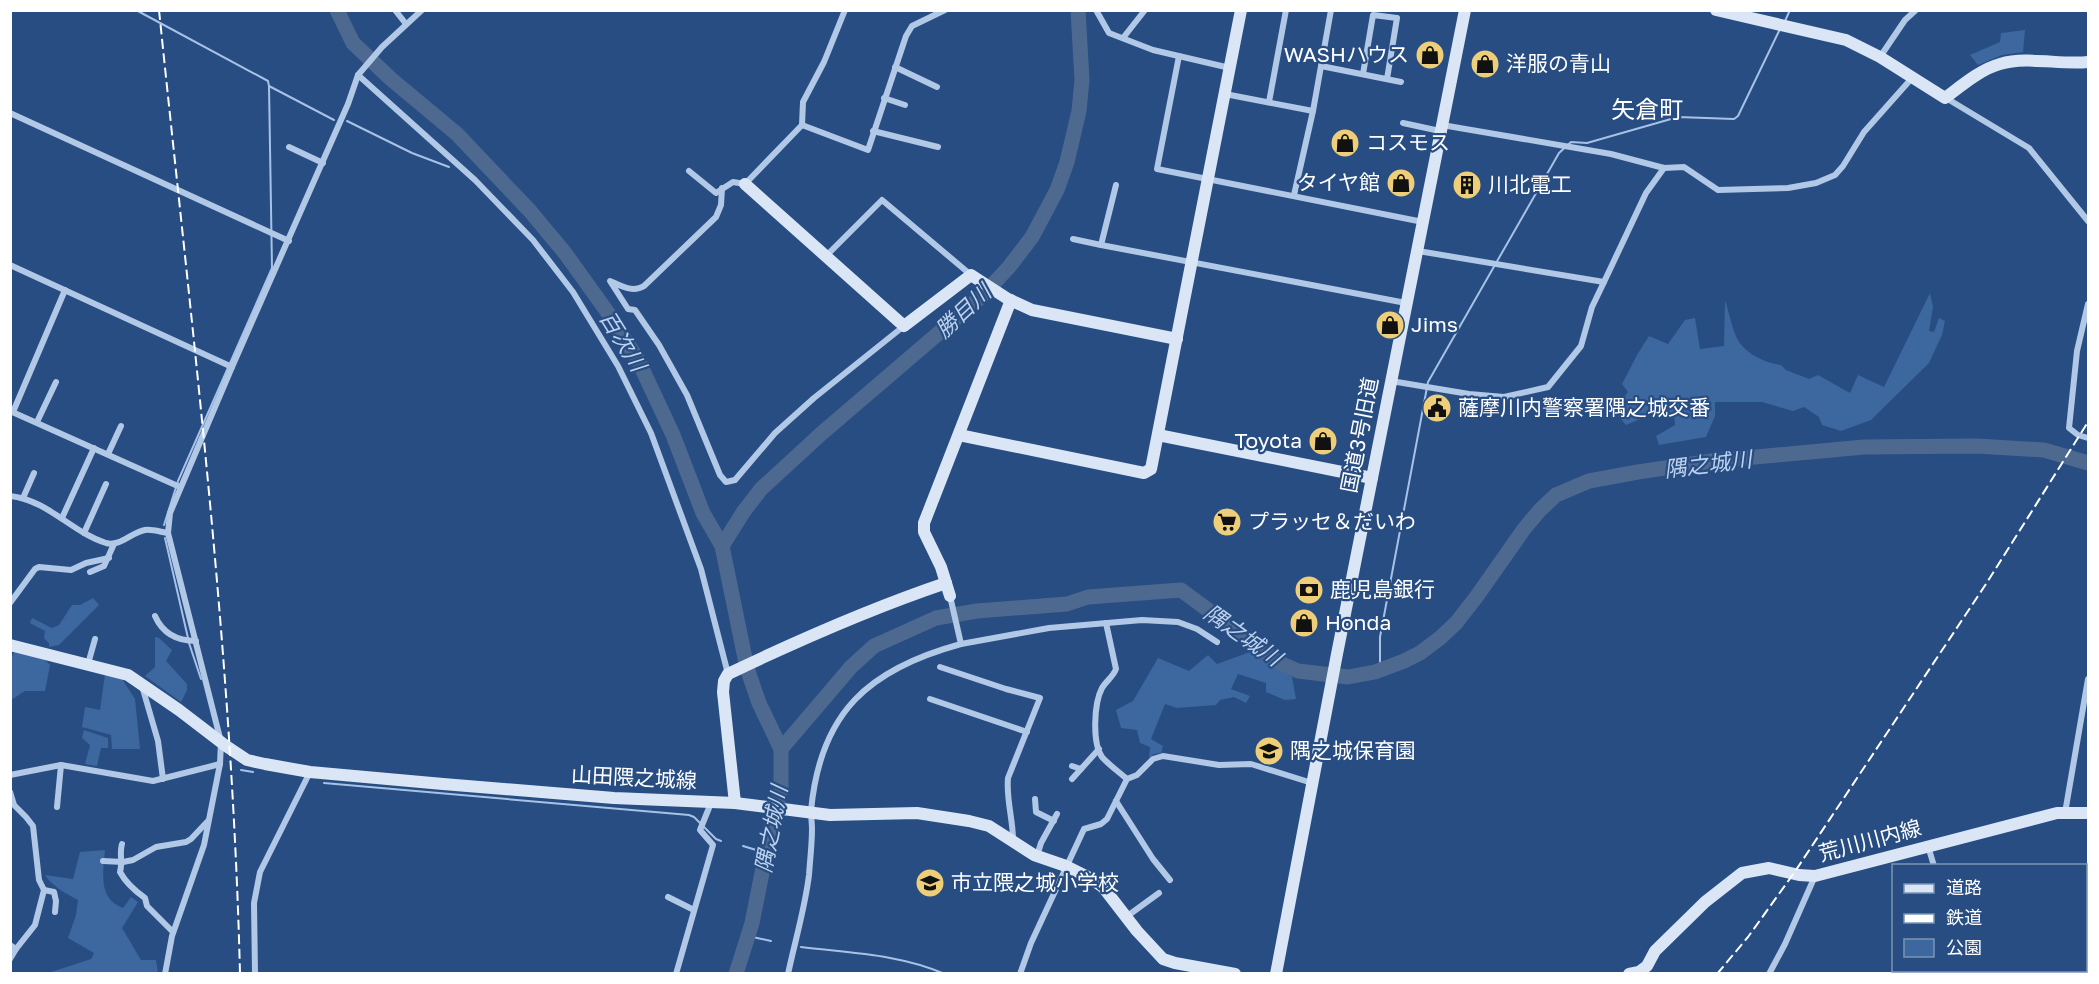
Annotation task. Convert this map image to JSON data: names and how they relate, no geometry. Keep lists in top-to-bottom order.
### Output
{
  "streets": {
    "street": ["国道3号旧道", "山田隈之城線", "荒川川内線"]
  },
  "districts": ["矢倉町"],
  "water": ["勝目川", "百次川", "隅之城川"],
  "places": {
    "shop": [
      "WASHハウス",
      "洋服の青山",
      "コスモス",
      "タイヤ館",
      "Jims",
      "Toyota",
      "Honda"
    ],
    "building": ["川北電工"],
    "public building": ["薩摩川内警察署隅之城交番"],
    "supermarket": ["プラッセ＆だいわ"],
    "bank": ["鹿児島銀行"],
    "school or university": ["隅之城保育園", "市立隈之城小学校"]
  },
  "legend": ["道路", "鉄道", "公園"]
}
